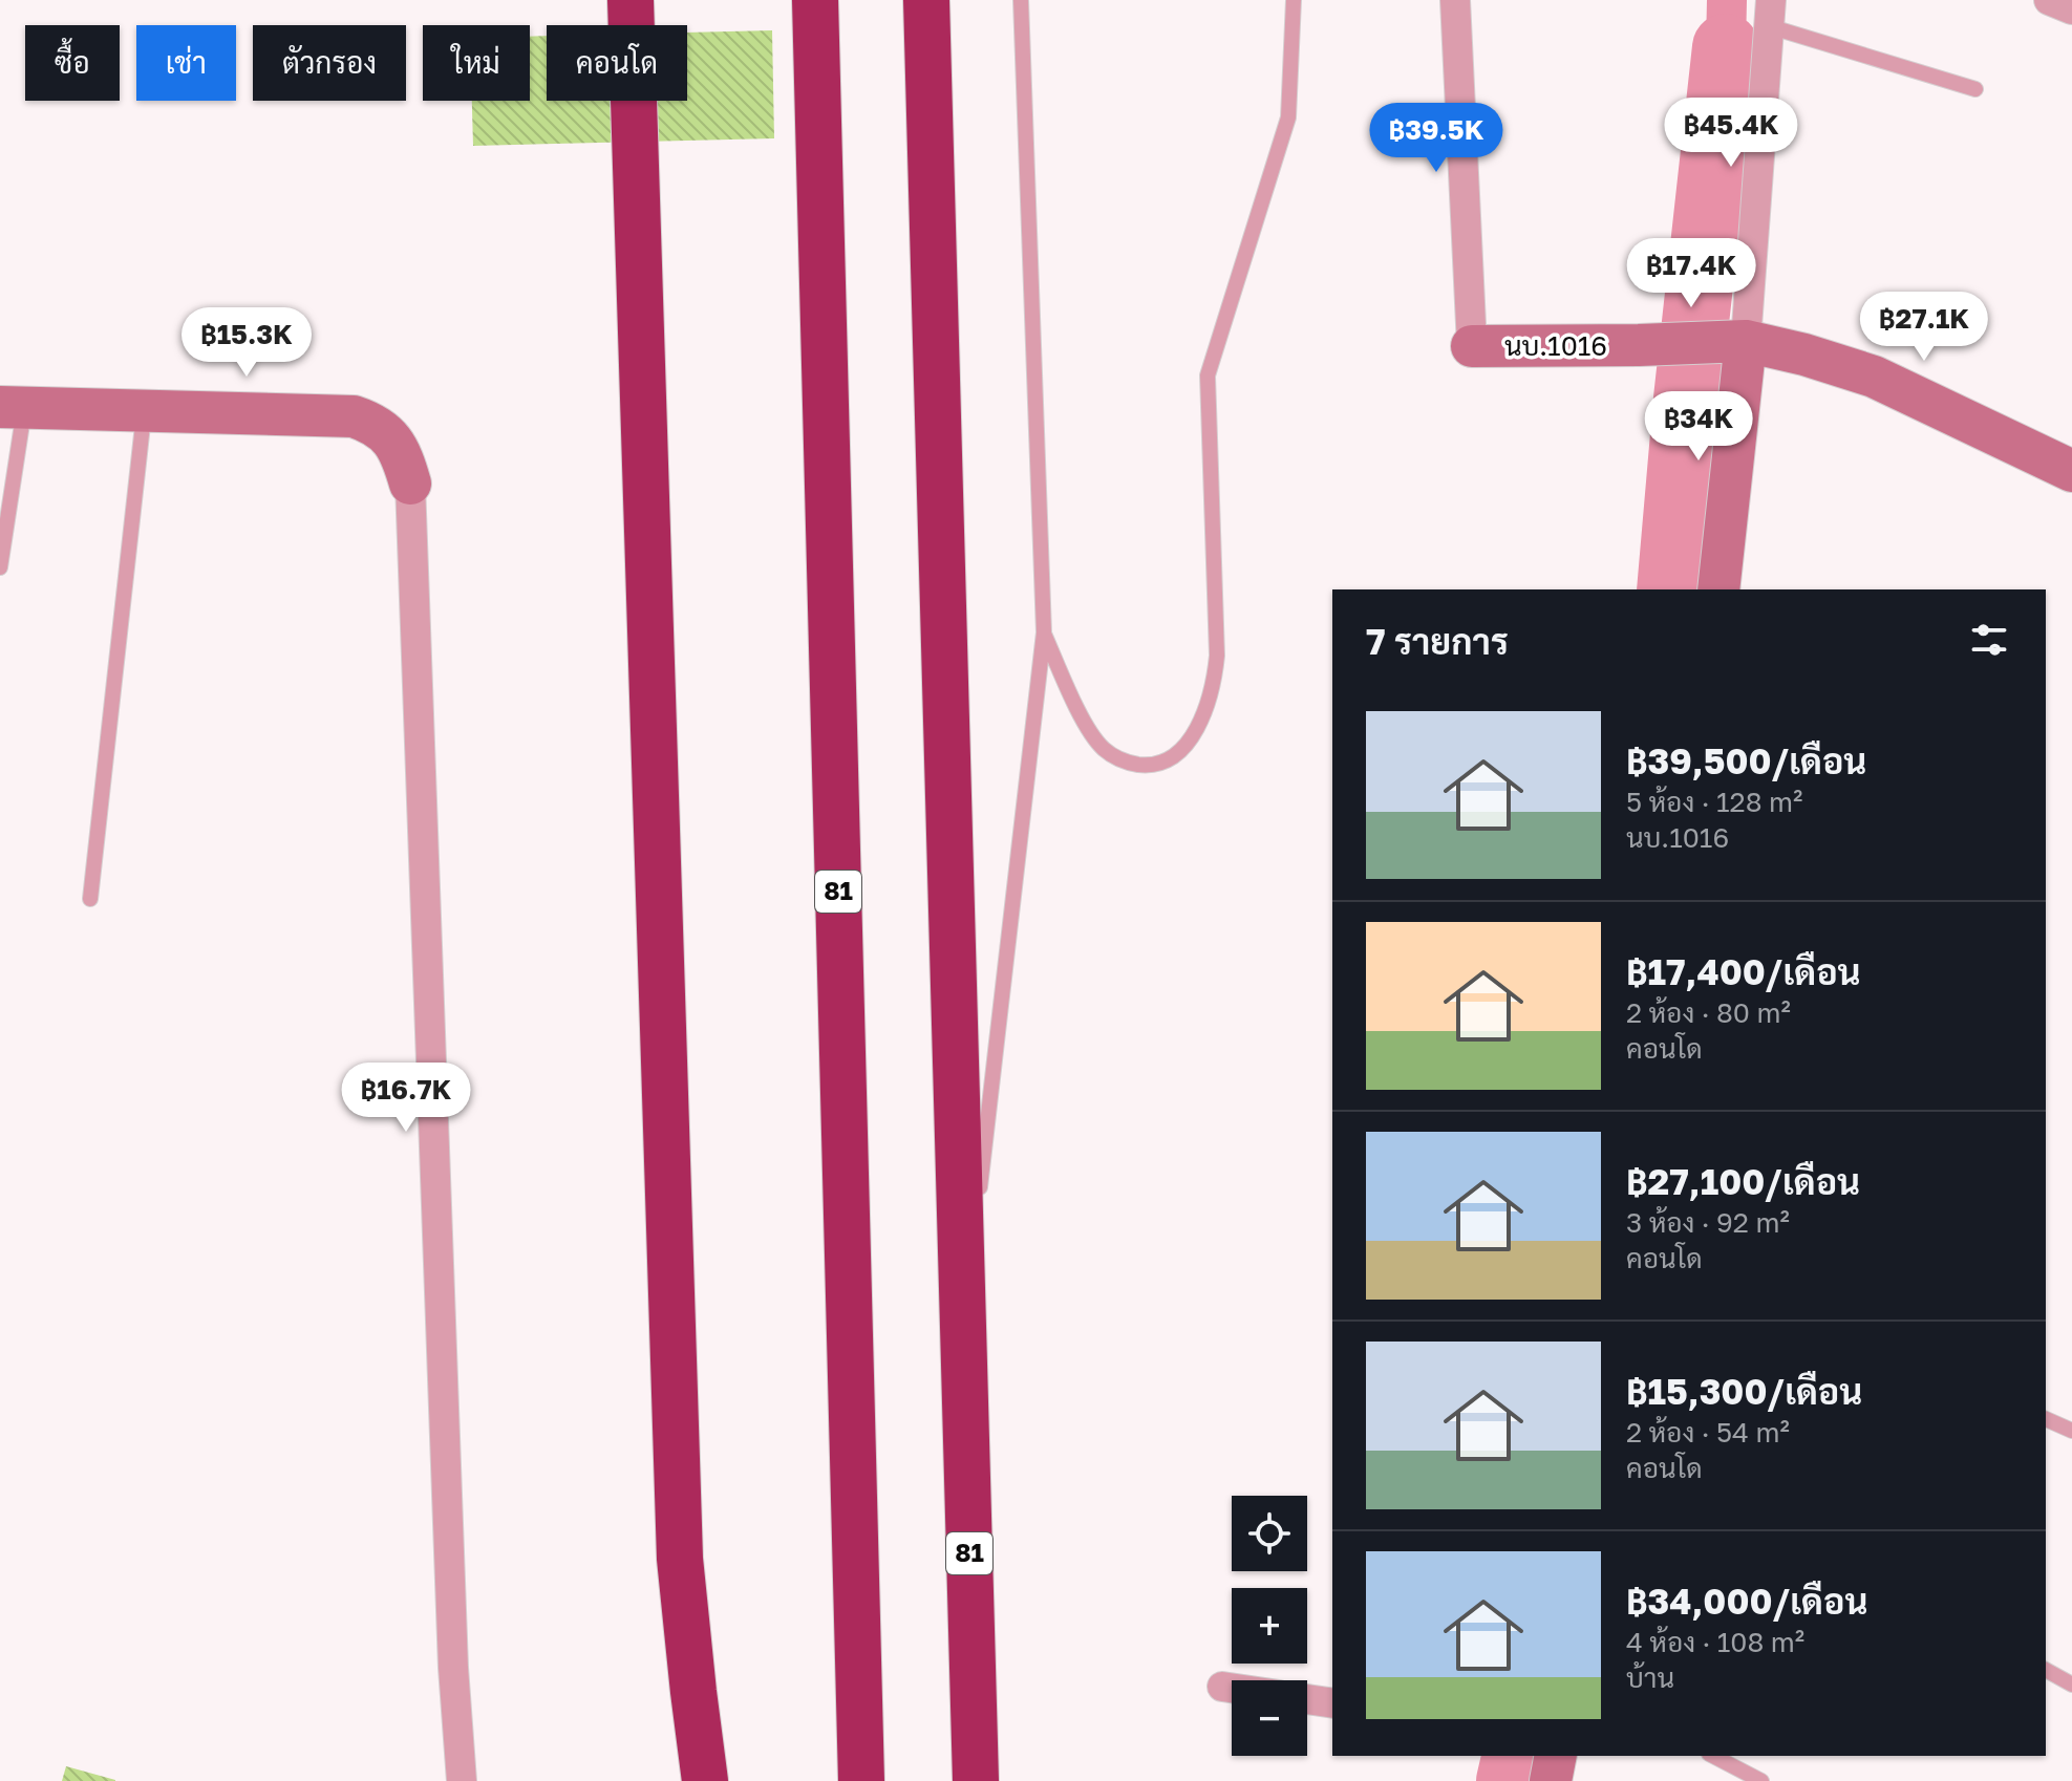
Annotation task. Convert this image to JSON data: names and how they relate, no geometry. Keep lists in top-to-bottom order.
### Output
{
  "streets": {
    "highway": ["81"],
    "street": ["นบ.1016"]
  },
  "page": {
    "chip": [
      "ซื้อ",
      "เช่า",
      "ตัวกรอง",
      "ใหม่",
      "คอนโด"
    ],
    "price": [
      "฿45.4K",
      "฿39.5K",
      "฿17.4K",
      "฿27.1K",
      "฿15.3K",
      "฿34K",
      "฿16.7K"
    ],
    "heading": "7 รายการ",
    "list": [
      {
        "name": "฿39,500/เดือน",
        "note": "5 ห้อง · 128 m² · นบ.1016"
      },
      {
        "name": "฿17,400/เดือน",
        "note": "2 ห้อง · 80 m² · คอนโด"
      },
      {
        "name": "฿27,100/เดือน",
        "note": "3 ห้อง · 92 m² · คอนโด"
      },
      {
        "name": "฿15,300/เดือน",
        "note": "2 ห้อง · 54 m² · คอนโด"
      },
      {
        "name": "฿34,000/เดือน",
        "note": "4 ห้อง · 108 m² · บ้าน"
      }
    ],
    "map_buttons": ["+", "−"]
  }
}
